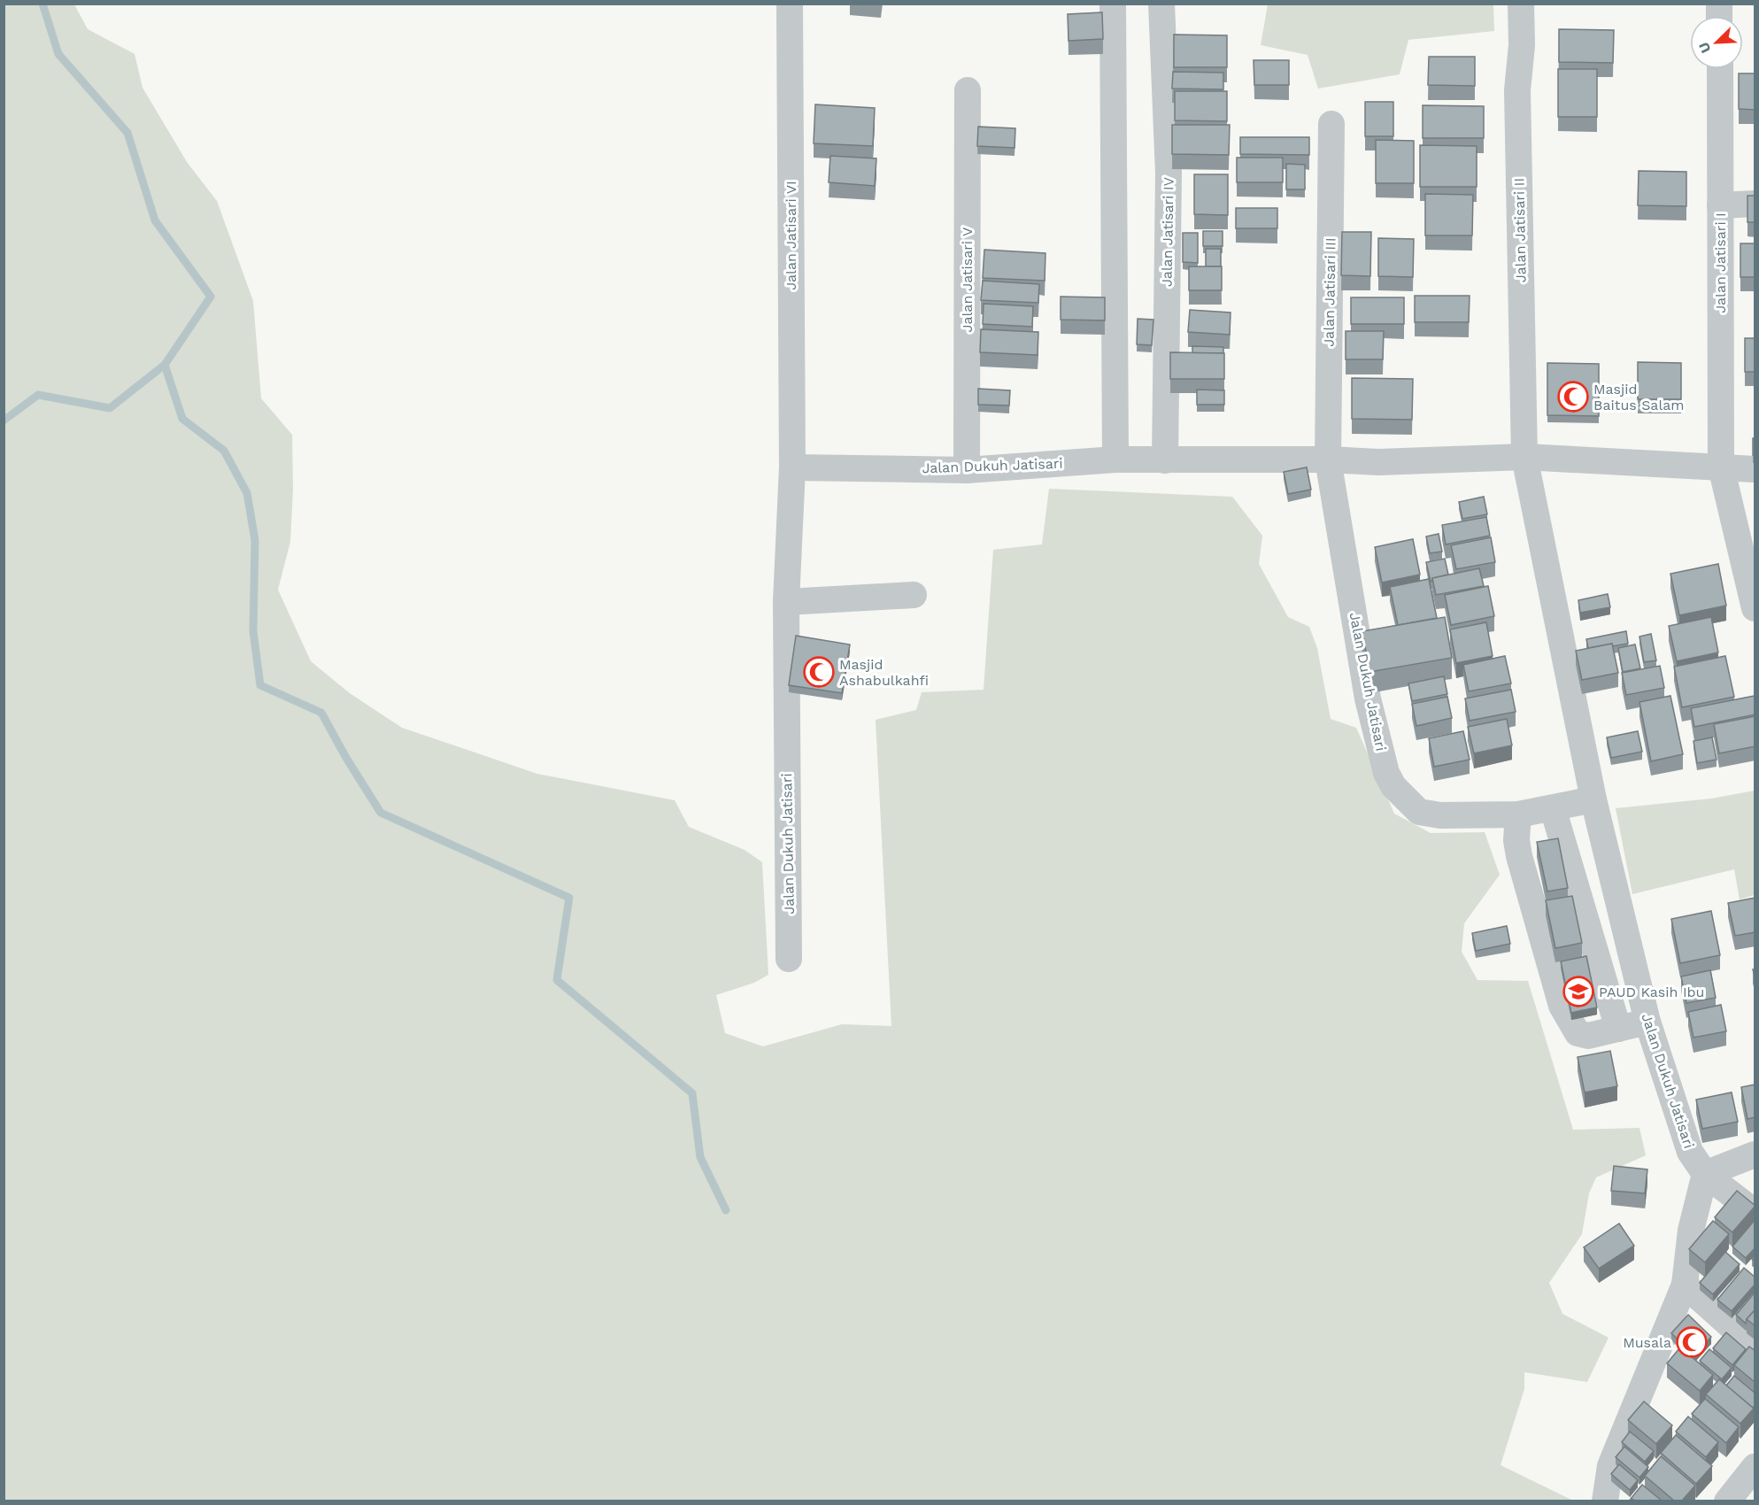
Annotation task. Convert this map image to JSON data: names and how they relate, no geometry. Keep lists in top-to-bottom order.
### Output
{
  "streets": {
    "street": [
      "Jalan Jatisari II",
      "Jalan Jatisari IV",
      "Jalan Jatisari VI",
      "Jalan Jatisari I",
      "Jalan Jatisari V",
      "Jalan Jatisari III",
      "Jalan Dukuh Jatisari"
    ]
  },
  "crossings": [
    ["Jalan Jatisari II", "Jalan Dukuh Jatisari"],
    ["Jalan Jatisari IV", "Jalan Dukuh Jatisari"],
    ["Jalan Jatisari VI", "Jalan Dukuh Jatisari"],
    ["Jalan Jatisari I", "Jalan Dukuh Jatisari"],
    ["Jalan Jatisari V", "Jalan Dukuh Jatisari"],
    ["Jalan Jatisari III", "Jalan Dukuh Jatisari"]
  ],
  "places": {
    "mosque": ["Masjid Baitus Salam", "Masjid Ashabulkahfi", "Musala"],
    "school or university": ["PAUD Kasih Ibu"]
  },
  "north": "bottom left"
}
